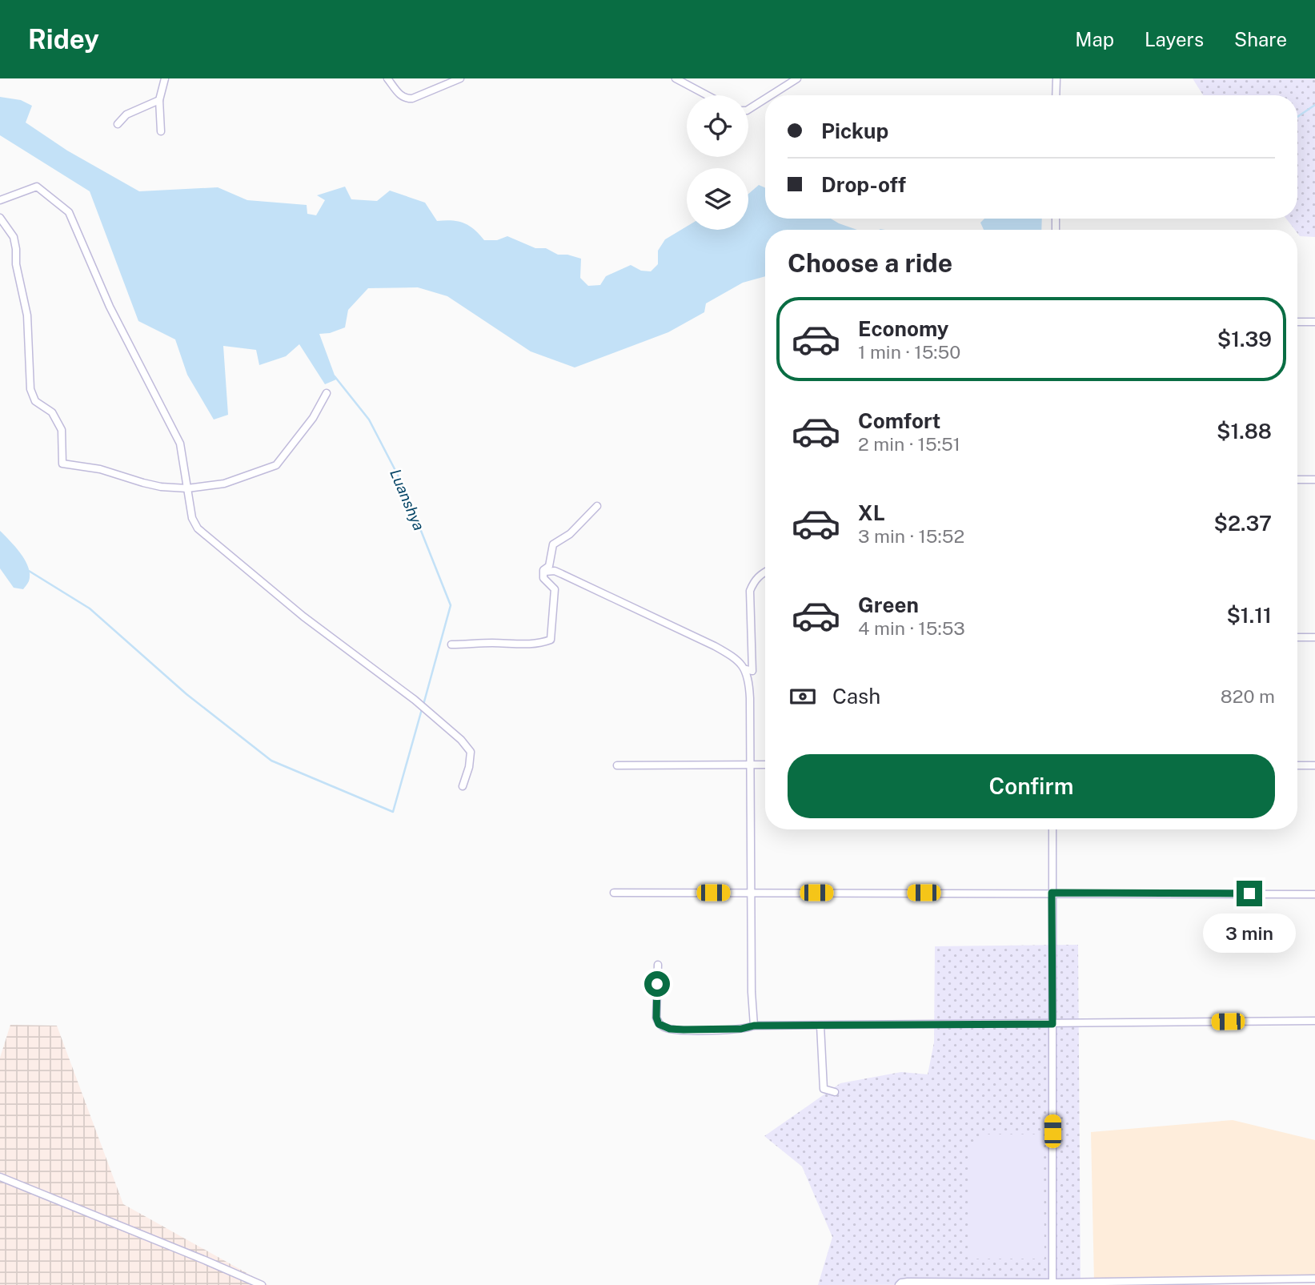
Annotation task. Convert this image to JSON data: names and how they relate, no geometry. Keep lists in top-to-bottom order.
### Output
{
  "water": ["Luanshya"],
  "page": {
    "header": "Ridey",
    "nav": ["Map", "Layers", "Share"],
    "banner": ["Pickup", "Drop-off"],
    "heading": "Choose a ride",
    "list": [
      {
        "name": "Economy",
        "note": "1 min · 15:50",
        "value": "$1.39"
      },
      {
        "name": "Comfort",
        "note": "2 min · 15:51",
        "value": "$1.88"
      },
      {
        "name": "XL",
        "note": "3 min · 15:52",
        "value": "$2.37"
      },
      {
        "name": "Green",
        "note": "4 min · 15:53",
        "value": "$1.11"
      }
    ],
    "pay": ["Cash", "820 m"],
    "buttons": "Confirm",
    "bubble": "3 min"
  }
}
